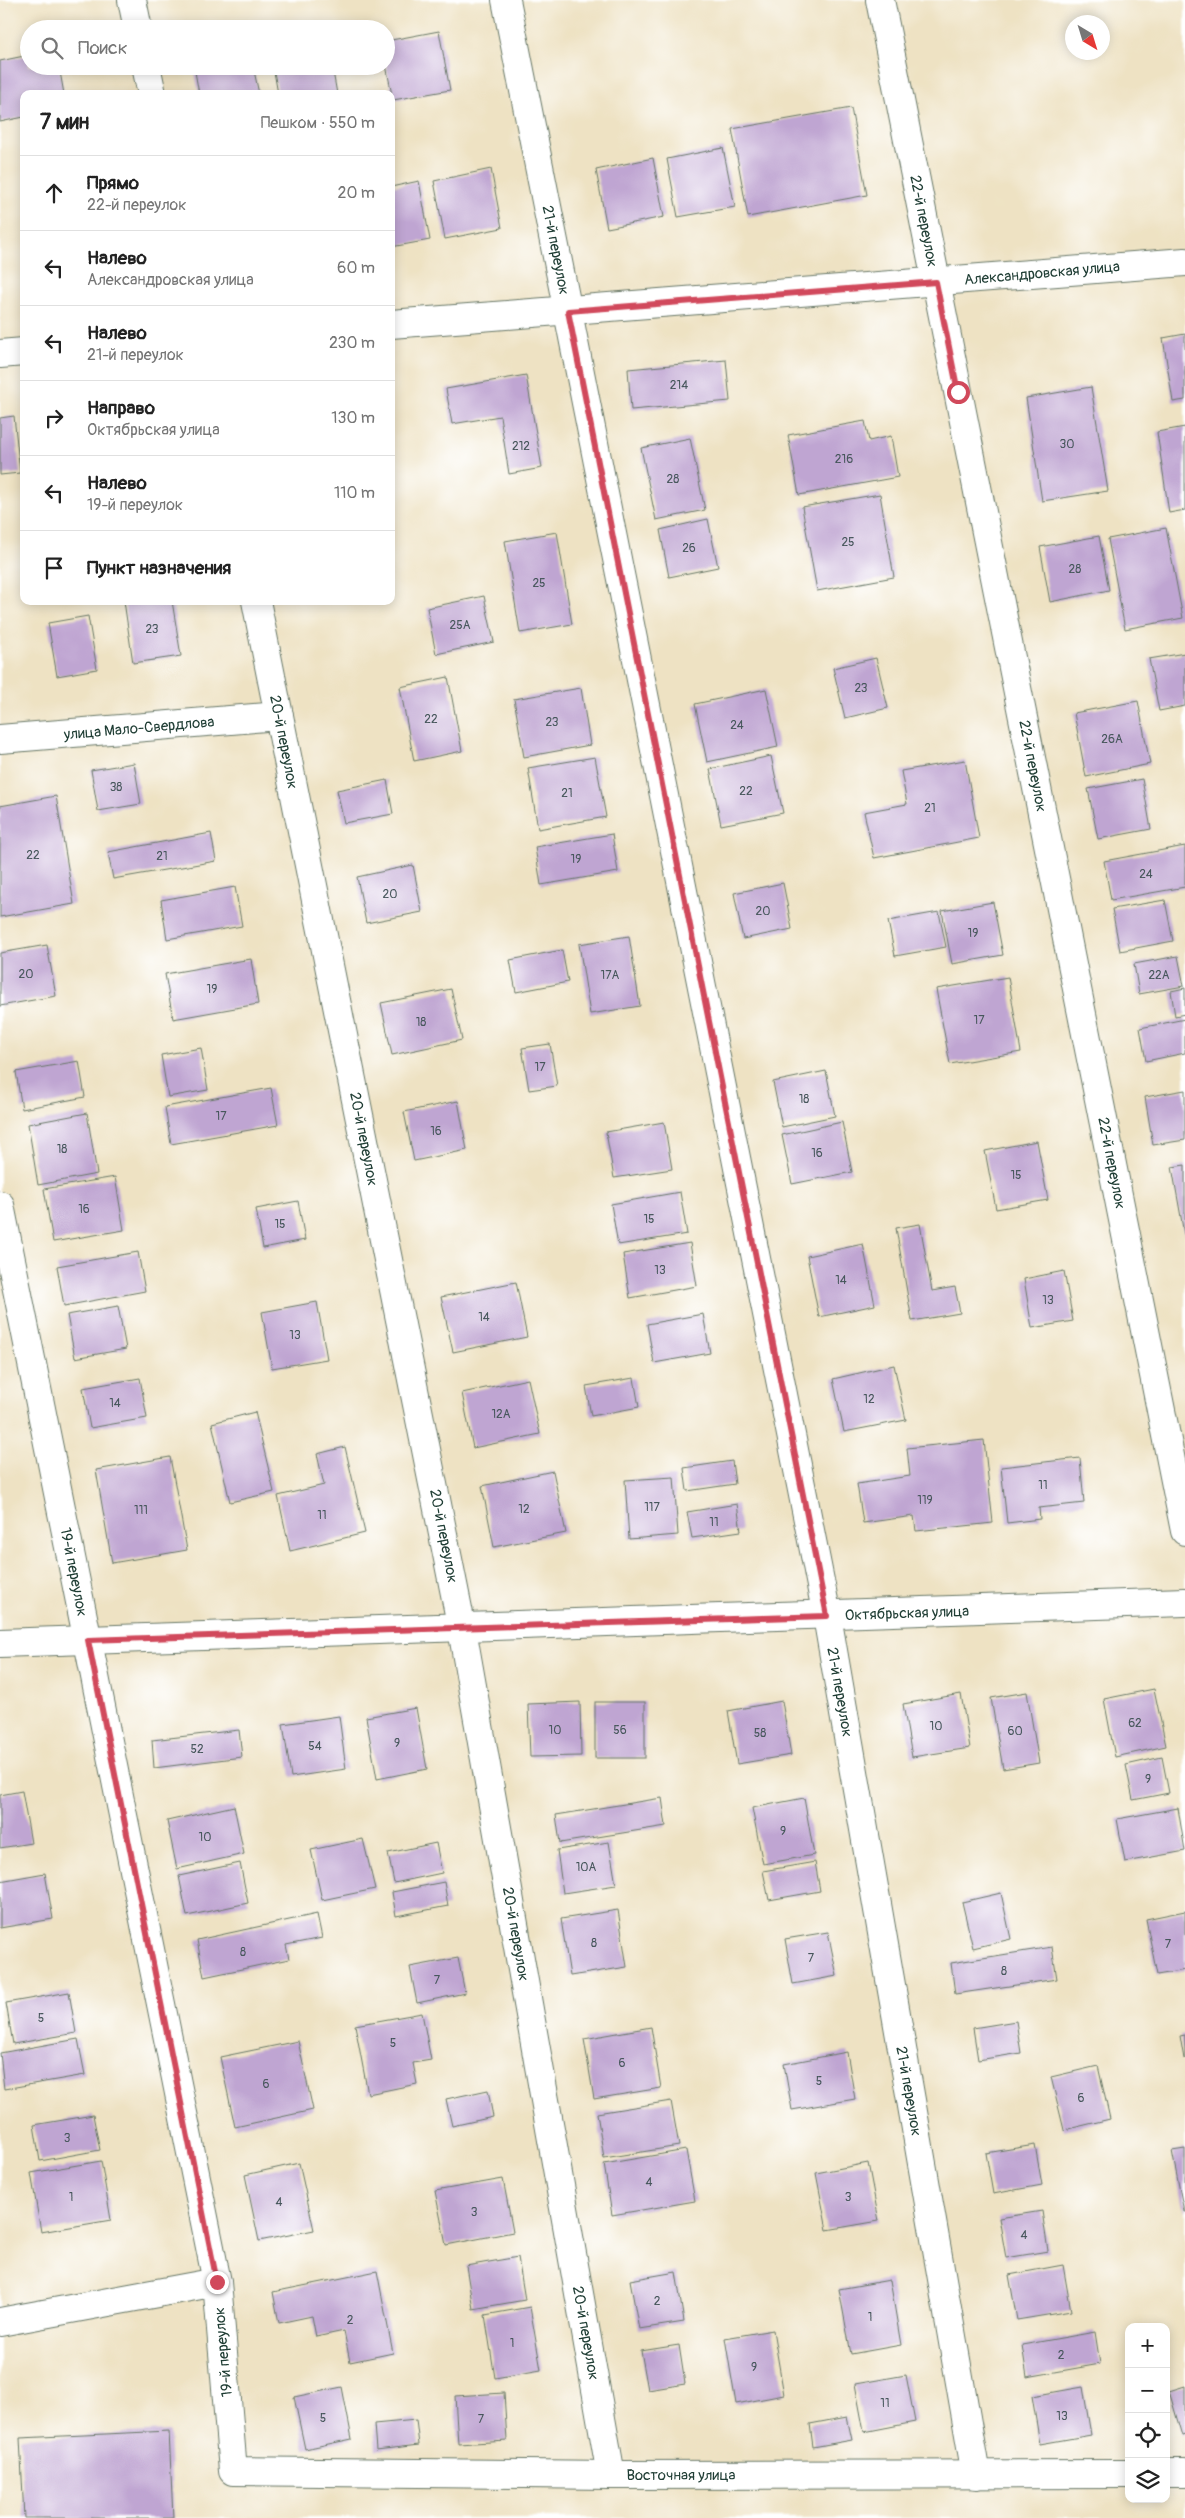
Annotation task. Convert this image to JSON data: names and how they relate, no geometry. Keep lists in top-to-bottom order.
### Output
{
  "streets": {
    "street": [
      "22-й переулок",
      "21-й переулок",
      "Александровская улица",
      "улица Мало-Свердлова",
      "20-й переулок",
      "19-й переулок",
      "Октябрьская улица",
      "Восточная улица"
    ]
  },
  "crossings": [
    ["22-й переулок", "Александровская улица"],
    ["21-й переулок", "Александровская улица"],
    ["21-й переулок", "Октябрьская улица"],
    ["21-й переулок", "Восточная улица"],
    ["улица Мало-Свердлова", "20-й переулок"],
    ["20-й переулок", "Октябрьская улица"],
    ["20-й переулок", "Восточная улица"],
    ["19-й переулок", "Октябрьская улица"],
    ["19-й переулок", "Восточная улица"]
  ],
  "house_numbers": [
    "214",
    "30",
    "212",
    "216",
    "28",
    "25",
    "26",
    "28",
    "25",
    "25А",
    "23",
    "23",
    "22",
    "23",
    "24",
    "26А",
    "38",
    "22",
    "21",
    "21",
    "22",
    "21",
    "19",
    "24",
    "20",
    "20",
    "19",
    "20",
    "17А",
    "22А",
    "19",
    "17",
    "18",
    "17",
    "18",
    "17",
    "16",
    "18",
    "16",
    "15",
    "16",
    "15",
    "15",
    "13",
    "14",
    "13",
    "14",
    "13",
    "12",
    "14",
    "12А",
    "11",
    "119",
    "117",
    "12",
    "111",
    "11",
    "11",
    "62",
    "10",
    "10",
    "56",
    "60",
    "58",
    "9",
    "54",
    "52",
    "9",
    "9",
    "10",
    "10А",
    "8",
    "7",
    "8",
    "7",
    "8",
    "7",
    "5",
    "5",
    "6",
    "5",
    "6",
    "6",
    "3",
    "4",
    "1",
    "3",
    "4",
    "3",
    "4",
    "2",
    "1",
    "2",
    "1",
    "2",
    "9",
    "11",
    "13",
    "5",
    "7"
  ],
  "north": "bottom right",
  "page": {
    "search": "Поиск",
    "heading": ["7 мин", "Пешком · 550 m"],
    "list": [
      ["Прямо", "22-й переулок", "20 m"],
      ["Налево", "Александровская улица", "60 m"],
      ["Налево", "21-й переулок", "230 m"],
      ["Направо", "Октябрьская улица", "130 m"],
      ["Налево", "19-й переулок", "110 m"],
      "Пункт назначения"
    ],
    "map_buttons": ["+", "−"]
  }
}
